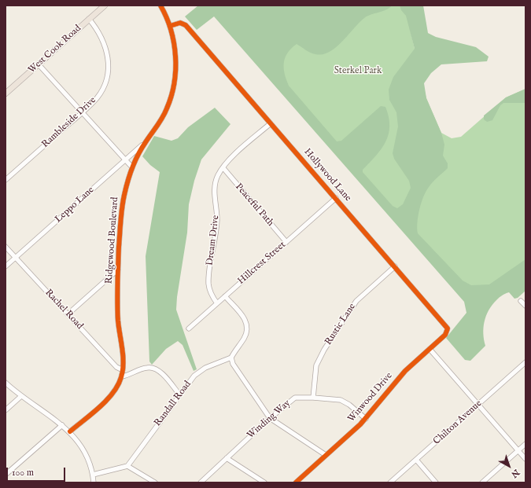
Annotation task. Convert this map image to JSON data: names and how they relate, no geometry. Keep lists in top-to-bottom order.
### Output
{
  "streets": {
    "main road": ["West Cook Road"],
    "street": [
      "Rambleside Drive",
      "Hollywood Lane",
      "Leppo Lane",
      "Peaceful Path",
      "Ridgewood Boulevard",
      "Dream Drive",
      "Hillcrest Street",
      "Rachel Road",
      "Rustic Lane",
      "Winwood Drive",
      "Randall Road",
      "Winding Way",
      "Chilton Avenue"
    ]
  },
  "crossings": [
    ["West Cook Road", "Rambleside Drive"],
    ["Hollywood Lane", "Ridgewood Boulevard"],
    ["Hollywood Lane", "Dream Drive"],
    ["Hollywood Lane", "Hillcrest Street"],
    ["Hollywood Lane", "Rustic Lane"],
    ["Hollywood Lane", "Winwood Drive"],
    ["Leppo Lane", "Ridgewood Boulevard"],
    ["Leppo Lane", "Rachel Road"],
    ["Peaceful Path", "Dream Drive"],
    ["Peaceful Path", "Hillcrest Street"],
    ["Ridgewood Boulevard", "Rachel Road"],
    ["Dream Drive", "Hillcrest Street"],
    ["Rustic Lane", "Winding Way"],
    ["Winwood Drive", "Winding Way"]
  ],
  "parks": ["Sterkel Park"],
  "scale_bar": "100 m",
  "north": "bottom right"
}
